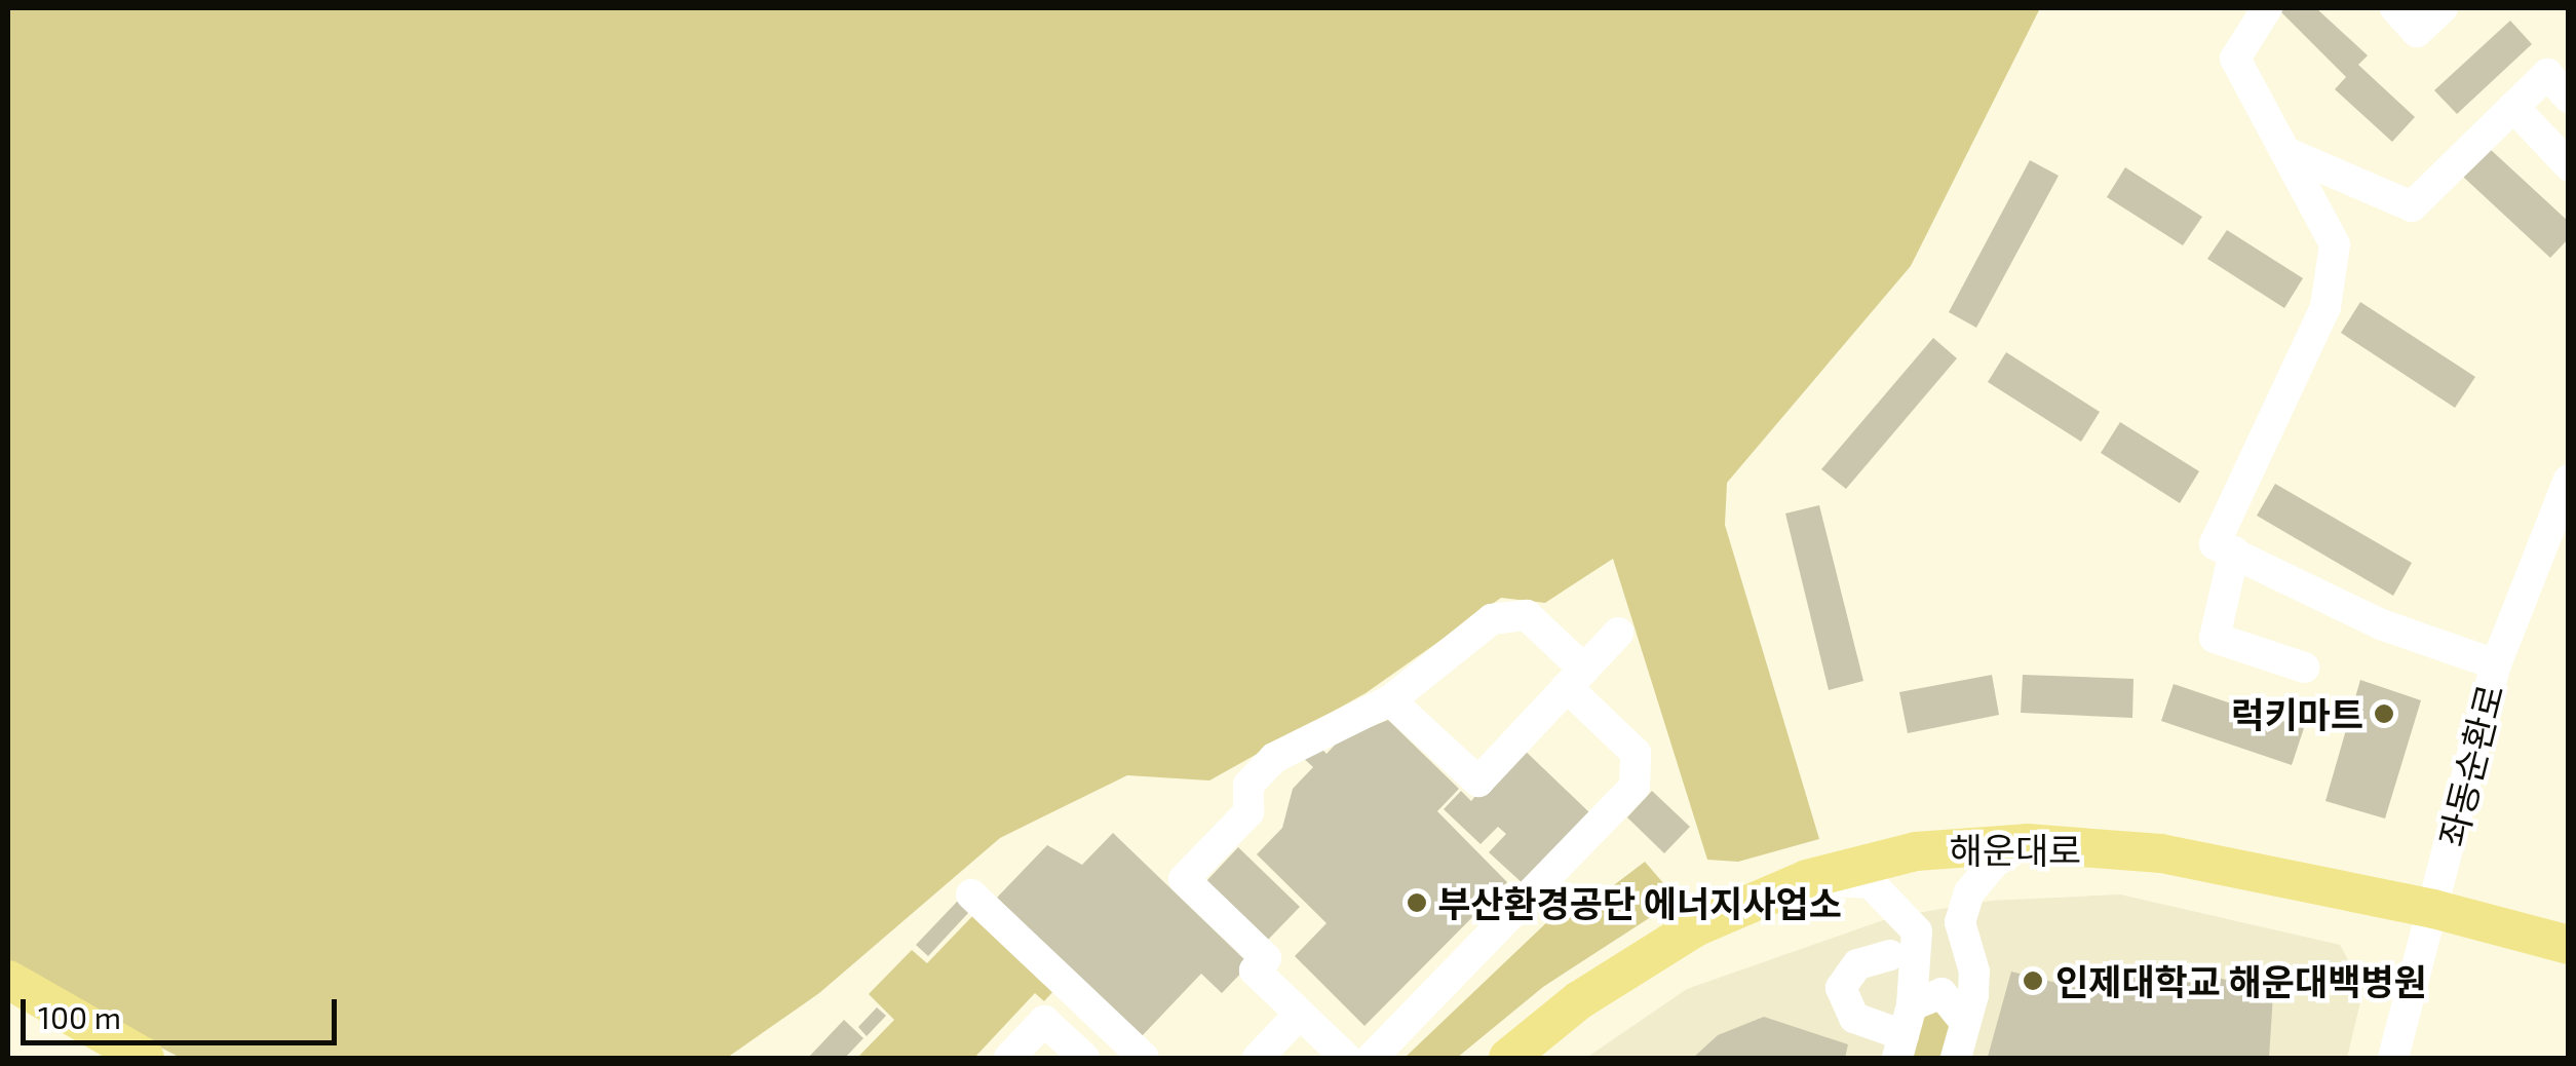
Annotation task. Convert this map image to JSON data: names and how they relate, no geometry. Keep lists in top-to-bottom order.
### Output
{
  "streets": {
    "main road": ["해운대로"],
    "street": ["좌동순환로"]
  },
  "crossings": [
    ["좌동순환로", "해운대로"]
  ],
  "places": ["럭키마트", "부산환경공단 에너지사업소", "인제대학교 해운대백병원"],
  "scale_bar": "100 m"
}
